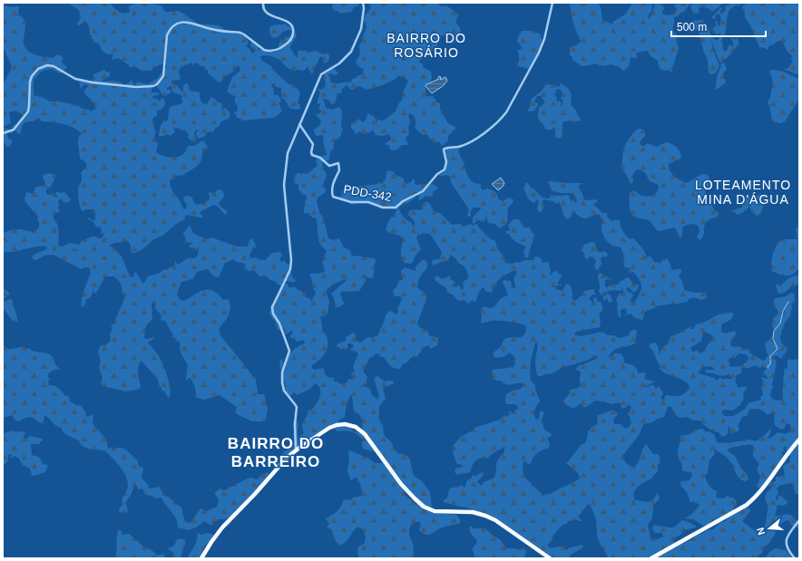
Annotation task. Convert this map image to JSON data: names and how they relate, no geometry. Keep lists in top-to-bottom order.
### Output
{
  "streets": {
    "street": ["PDD-342"]
  },
  "districts": ["BAIRRO DO ROSÁRIO", "LOTEAMENTO MINA D'ÁGUA", "BAIRRO DO BARREIRO"],
  "scale_bar": "500 m",
  "north": "left"
}
